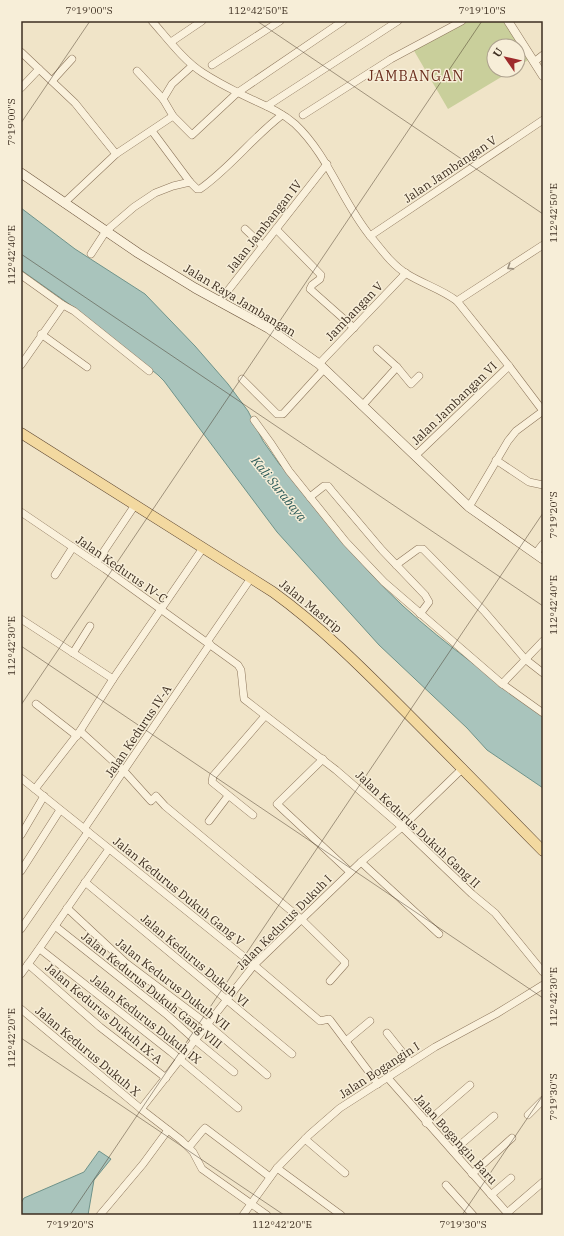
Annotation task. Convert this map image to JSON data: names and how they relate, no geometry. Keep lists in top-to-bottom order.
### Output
{
  "streets": {
    "main road": ["Jalan Raya Jambangan", "Jalan Mastrip"],
    "street": [
      "Jalan Jambangan V",
      "Jalan Jambangan IV",
      "Jambangan V",
      "Jalan Jambangan VI",
      "Jalan Kedurus IV-C",
      "Jalan Kedurus IV-A",
      "Jalan Kedurus Dukuh Gang II",
      "Jalan Kedurus Dukuh Gang V",
      "Jalan Kedurus Dukuh I",
      "Jalan Kedurus Dukuh VI",
      "Jalan Kedurus Dukuh VII",
      "Jalan Kedurus Dukuh Gang VIII",
      "Jalan Kedurus Dukuh IX-A",
      "Jalan Kedurus Dukuh IX",
      "Jalan Kedurus Dukuh X",
      "Jalan Bogangin I",
      "Jalan Bogangin Baru"
    ]
  },
  "crossings": [
    ["Jalan Jambangan IV", "Jalan Raya Jambangan"],
    ["Jalan Raya Jambangan", "Jambangan V"],
    ["Jalan Raya Jambangan", "Jalan Jambangan VI"],
    ["Jalan Kedurus IV-C", "Jalan Kedurus IV-A"],
    ["Jalan Kedurus IV-C", "Jalan Kedurus Dukuh Gang II"],
    ["Jalan Mastrip", "Jalan Kedurus IV-A"],
    ["Jalan Mastrip", "Jalan Kedurus Dukuh I"],
    ["Jalan Kedurus IV-A", "Jalan Kedurus Dukuh Gang V"],
    ["Jalan Kedurus Dukuh Gang II", "Jalan Kedurus Dukuh I"],
    ["Jalan Kedurus Dukuh Gang V", "Jalan Kedurus Dukuh I"],
    ["Jalan Kedurus Dukuh I", "Jalan Kedurus Dukuh VI"],
    ["Jalan Kedurus Dukuh I", "Jalan Kedurus Dukuh VII"],
    ["Jalan Kedurus Dukuh I", "Jalan Kedurus Dukuh Gang VIII"],
    ["Jalan Kedurus Dukuh I", "Jalan Kedurus Dukuh IX-A"],
    ["Jalan Kedurus Dukuh I", "Jalan Kedurus Dukuh IX"],
    ["Jalan Kedurus Dukuh I", "Jalan Kedurus Dukuh X"],
    ["Jalan Bogangin I", "Jalan Bogangin Baru"]
  ],
  "districts": ["JAMBANGAN"],
  "water": ["Kali Surabaya"],
  "north": "top left",
  "coordinates": [
    "7°19'00\"S",
    "112°42'50\"E",
    "7°19'10\"S",
    "112°42'40\"E",
    "7°19'20\"S",
    "112°42'30\"E",
    "112°42'20\"E",
    "7°19'30\"S"
  ]
}
